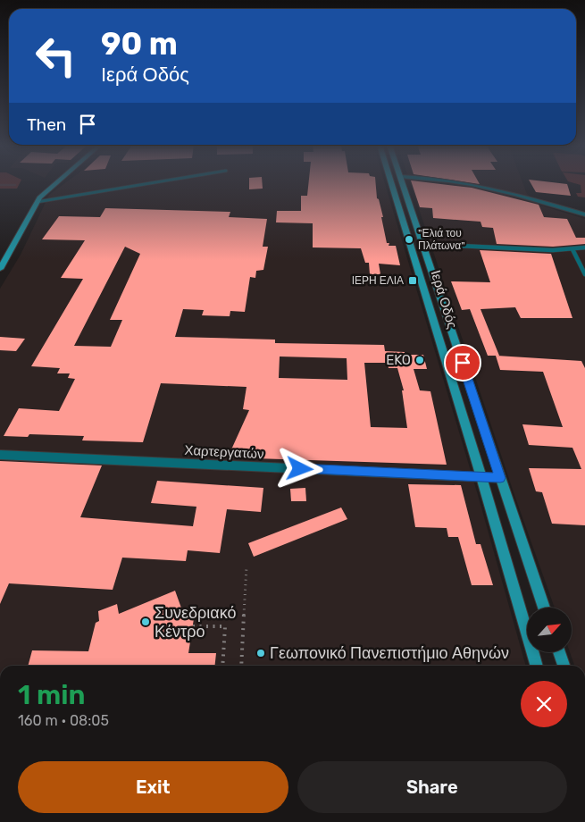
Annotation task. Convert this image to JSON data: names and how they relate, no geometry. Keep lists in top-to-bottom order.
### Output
{
  "streets": {
    "main road": ["Ιερά Οδός"],
    "street": ["Χαρτεργατών"]
  },
  "crossings": [
    ["Ιερά Οδός", "Χαρτεργατών"]
  ],
  "places": {
    "other": [
      "\"Ελιά του Πλάτωνα\"",
      "EKO",
      "Συνεδριακό Κέντρο",
      "Γεωπονικό Πανεπιστήμιο Αθηνών"
    ],
    "transit": ["ΙΕΡΗ ΕΛΙΑ"]
  },
  "north": "top right",
  "page": {
    "turn": ["90 m", "Ιερά Οδός"],
    "then": "Then",
    "heading": ["1 min", "160 m · 08:05"],
    "buttons": ["Exit", "Share"]
  }
}
